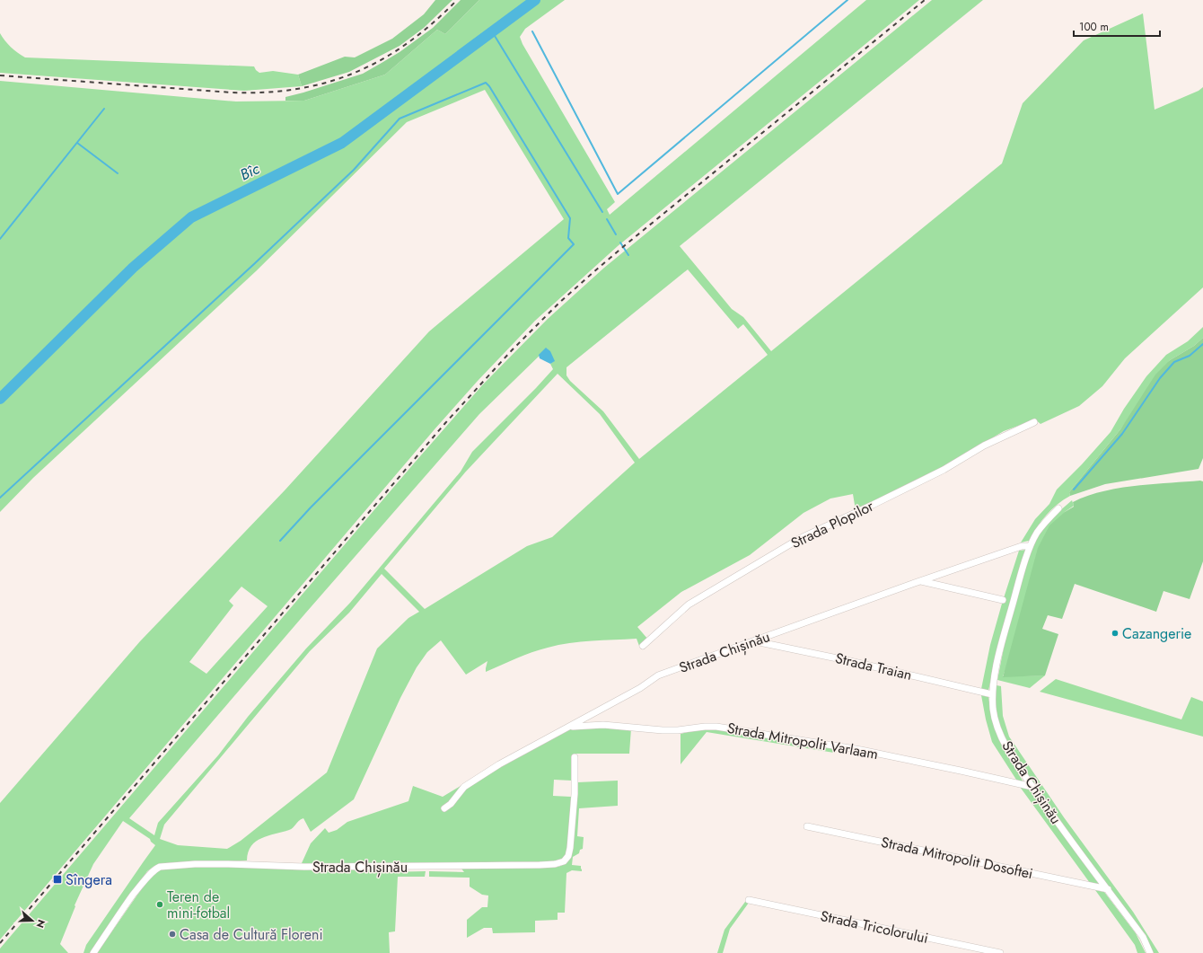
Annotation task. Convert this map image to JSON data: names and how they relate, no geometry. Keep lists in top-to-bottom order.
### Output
{
  "streets": {
    "street": [
      "Strada Plopilor",
      "Strada Chișinău",
      "Strada Traian",
      "Strada Mitropolit Varlaam",
      "Strada Mitropolit Dosoftei",
      "Strada Tricolorului"
    ]
  },
  "crossings": [
    ["Strada Chișinău", "Strada Traian"],
    ["Strada Chișinău", "Strada Mitropolit Varlaam"],
    ["Strada Chișinău", "Strada Mitropolit Dosoftei"]
  ],
  "water": ["Bîc"],
  "places": {
    "other": ["Cazangerie", "Teren de mini-fotbal", "Casa de Cultură Floreni"],
    "transit": ["Sîngera"]
  },
  "scale_bar": "100 m",
  "north": "right"
}
